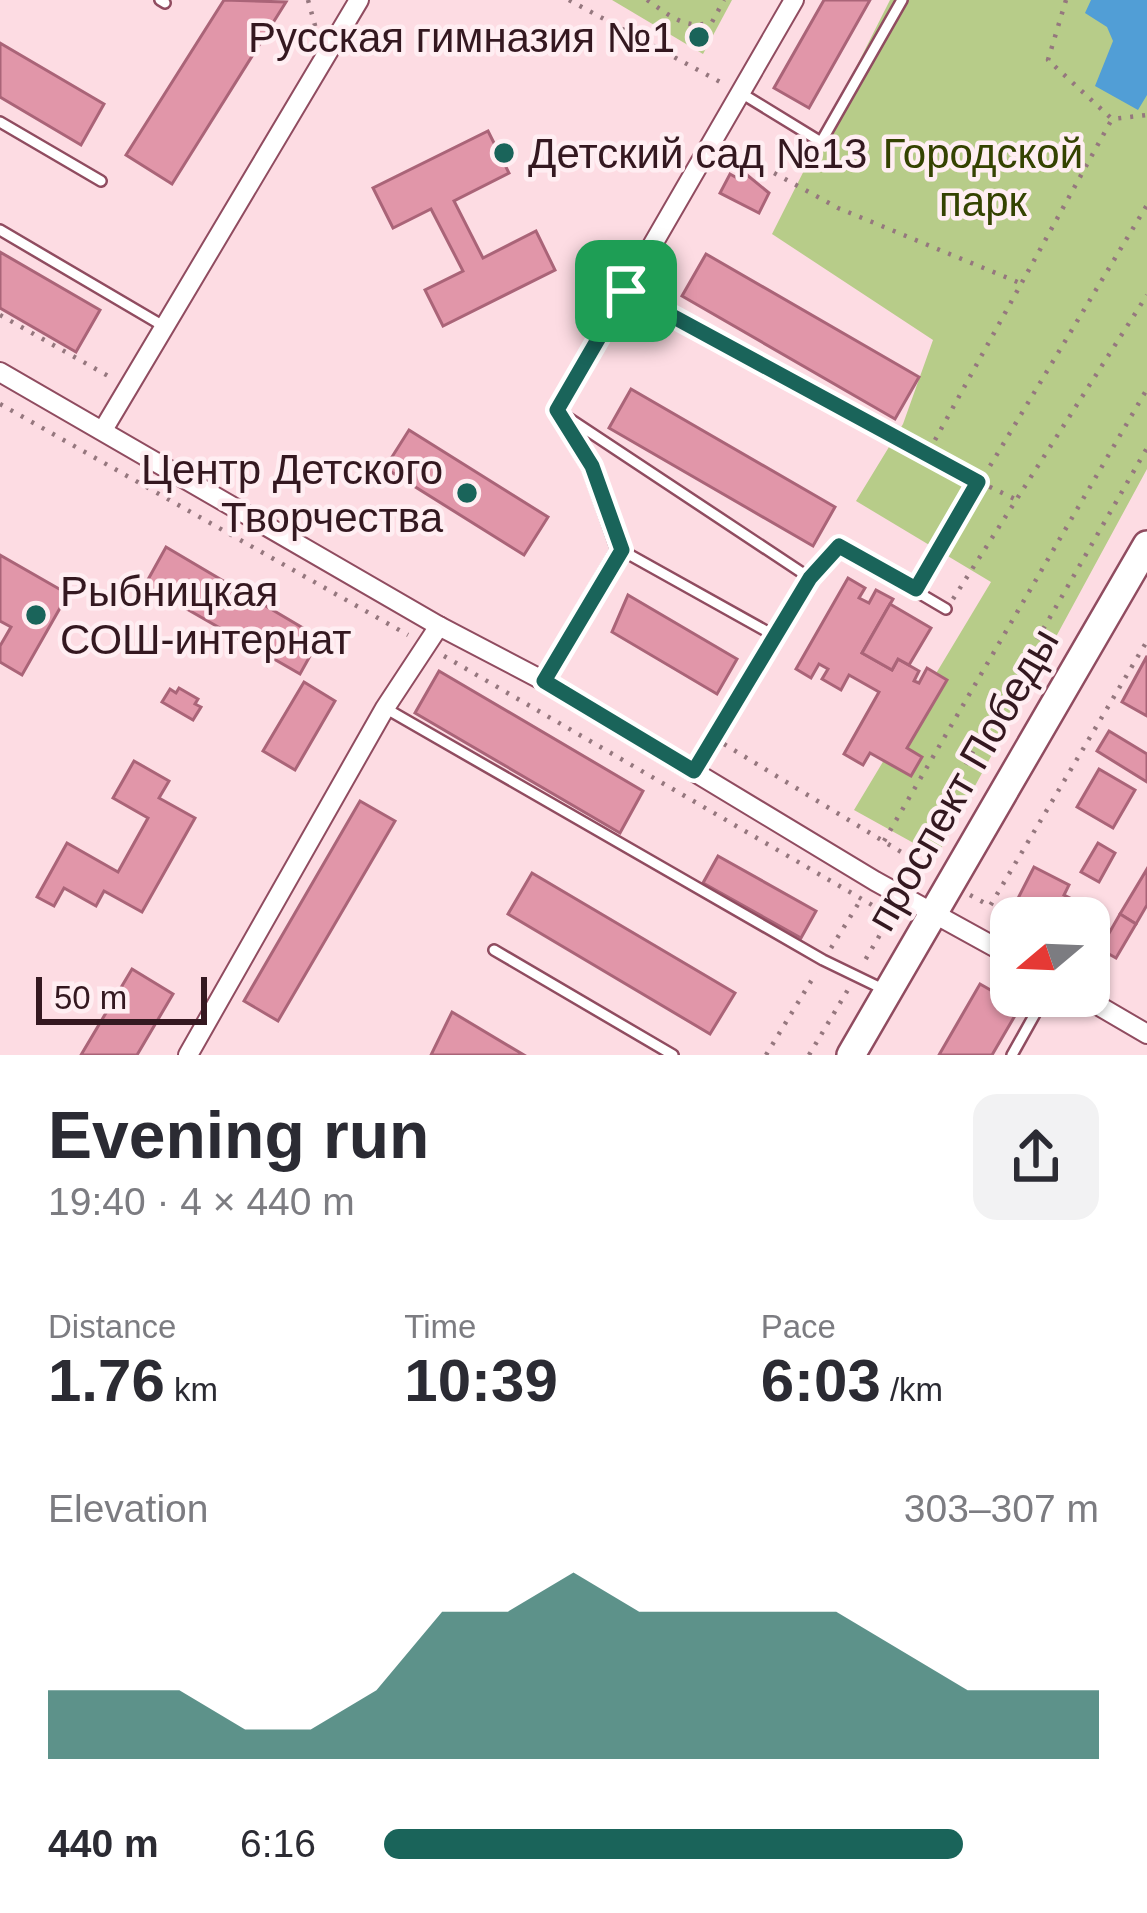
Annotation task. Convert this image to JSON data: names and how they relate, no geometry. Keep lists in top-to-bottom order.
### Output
{
  "streets": {
    "street": ["проспект Победы"]
  },
  "parks": ["Городской парк"],
  "places": [
    "Русская гимназия №1",
    "Детский сад №13",
    "Центр Детского Творчества",
    "Рыбницкая СОШ-интернат"
  ],
  "scale_bar": "50 m",
  "north": "left",
  "page": {
    "scale": "50 m",
    "heading": ["Evening run", "19:40 · 4 × 440 m"],
    "stats": [
      ["Distance", "1.76 km"],
      ["Time", "10:39"],
      ["Pace", "6:03 /km"]
    ],
    "chart": ["Elevation", "303–307 m"],
    "list": [
      {
        "name": "440 m",
        "note": "6:16"
      }
    ]
  }
}
